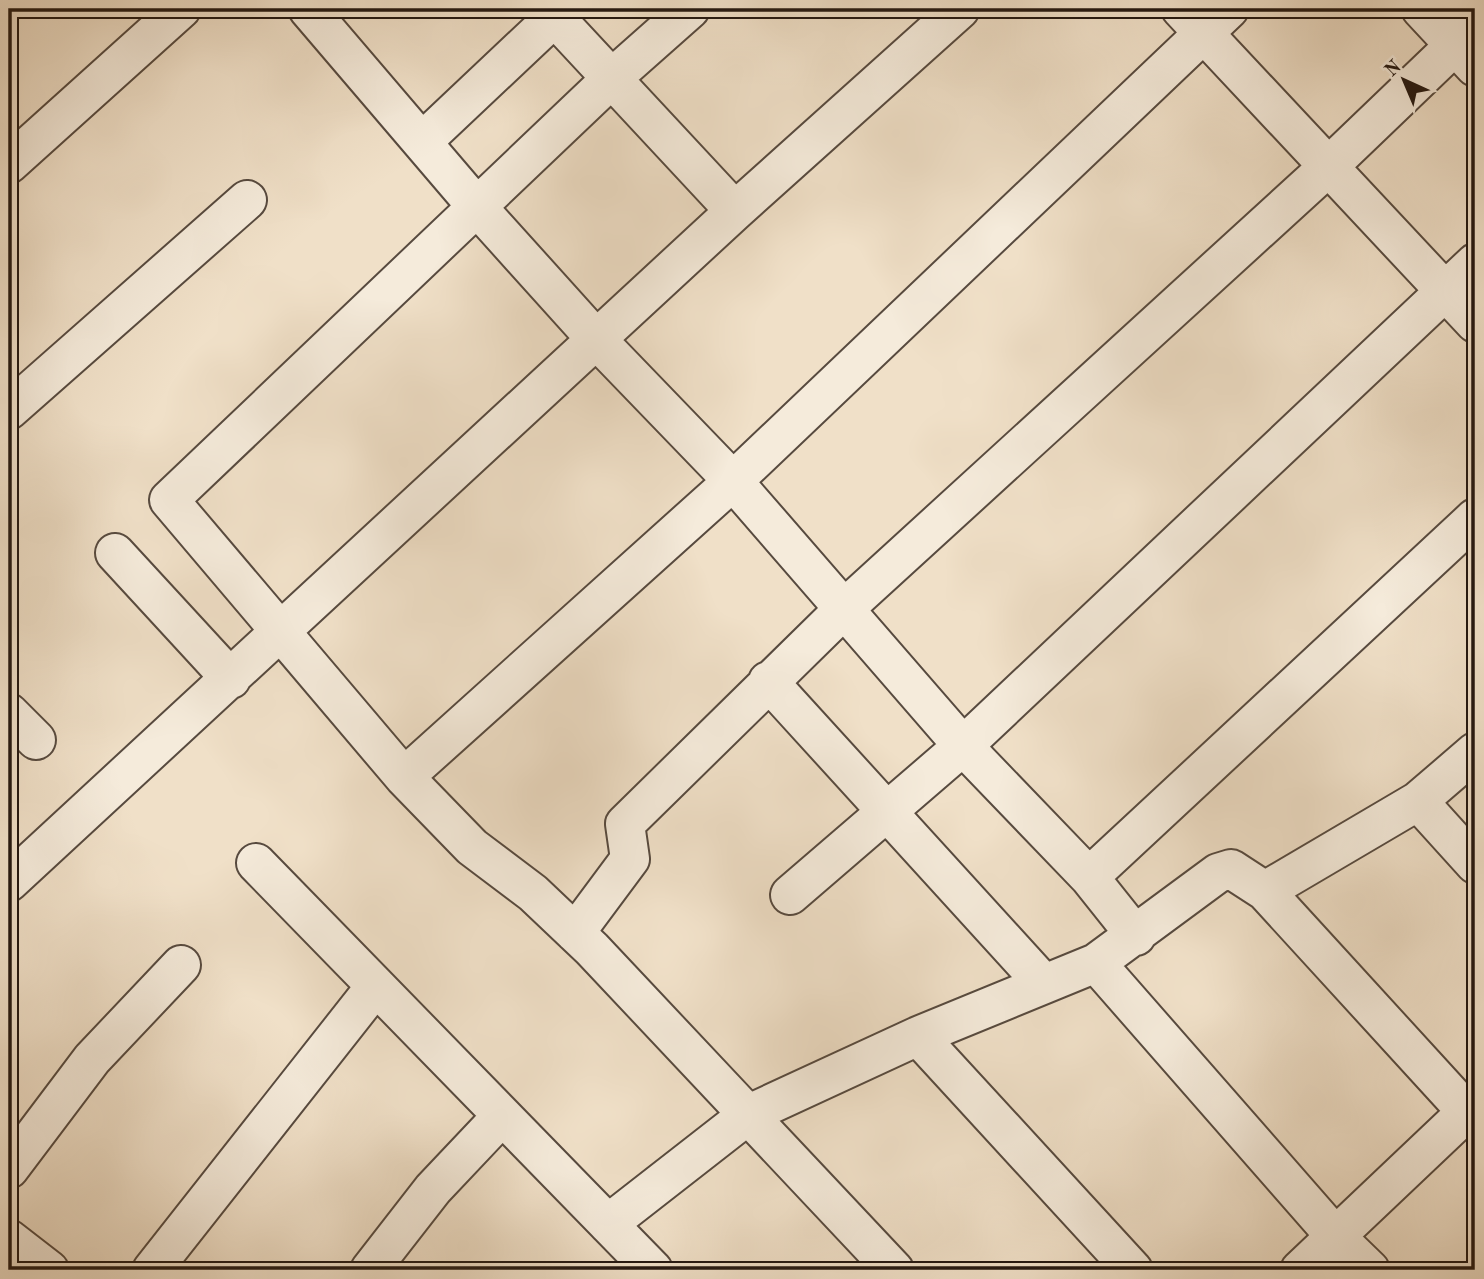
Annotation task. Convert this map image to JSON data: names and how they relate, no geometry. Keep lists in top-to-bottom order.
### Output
{
  "north": "top left"
}
